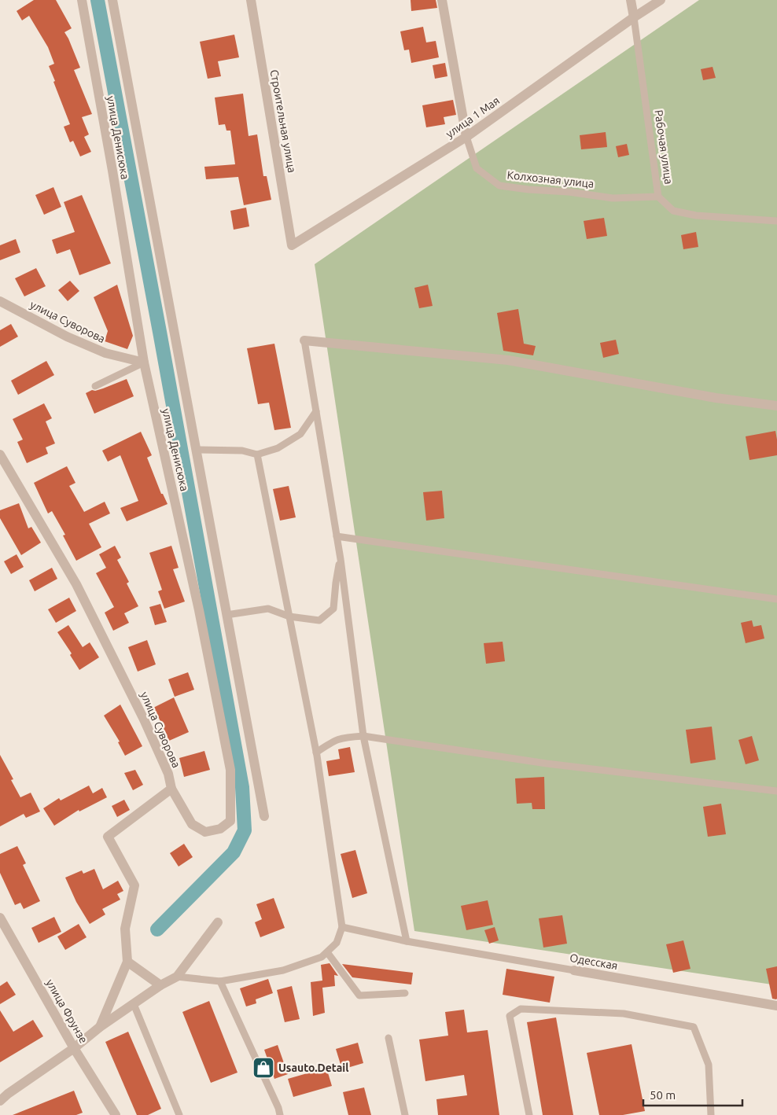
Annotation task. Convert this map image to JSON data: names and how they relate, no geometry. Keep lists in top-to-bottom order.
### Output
{
  "streets": {
    "street": [
      "улица 1 Мая",
      "Строительная улица",
      "улица Денисюка",
      "Рабочая улица",
      "Колхозная улица",
      "улица Суворова",
      "Одесская",
      "улица Фрунзе"
    ]
  },
  "crossings": [
    ["улица 1 Мая", "Строительная улица"],
    ["улица 1 Мая", "Рабочая улица"],
    ["улица 1 Мая", "Колхозная улица"],
    ["улица Денисюка", "улица Суворова"],
    ["Рабочая улица", "Колхозная улица"]
  ],
  "places": {
    "shop": ["Usauto.Detail"]
  },
  "scale_bar": "50 m"
}
